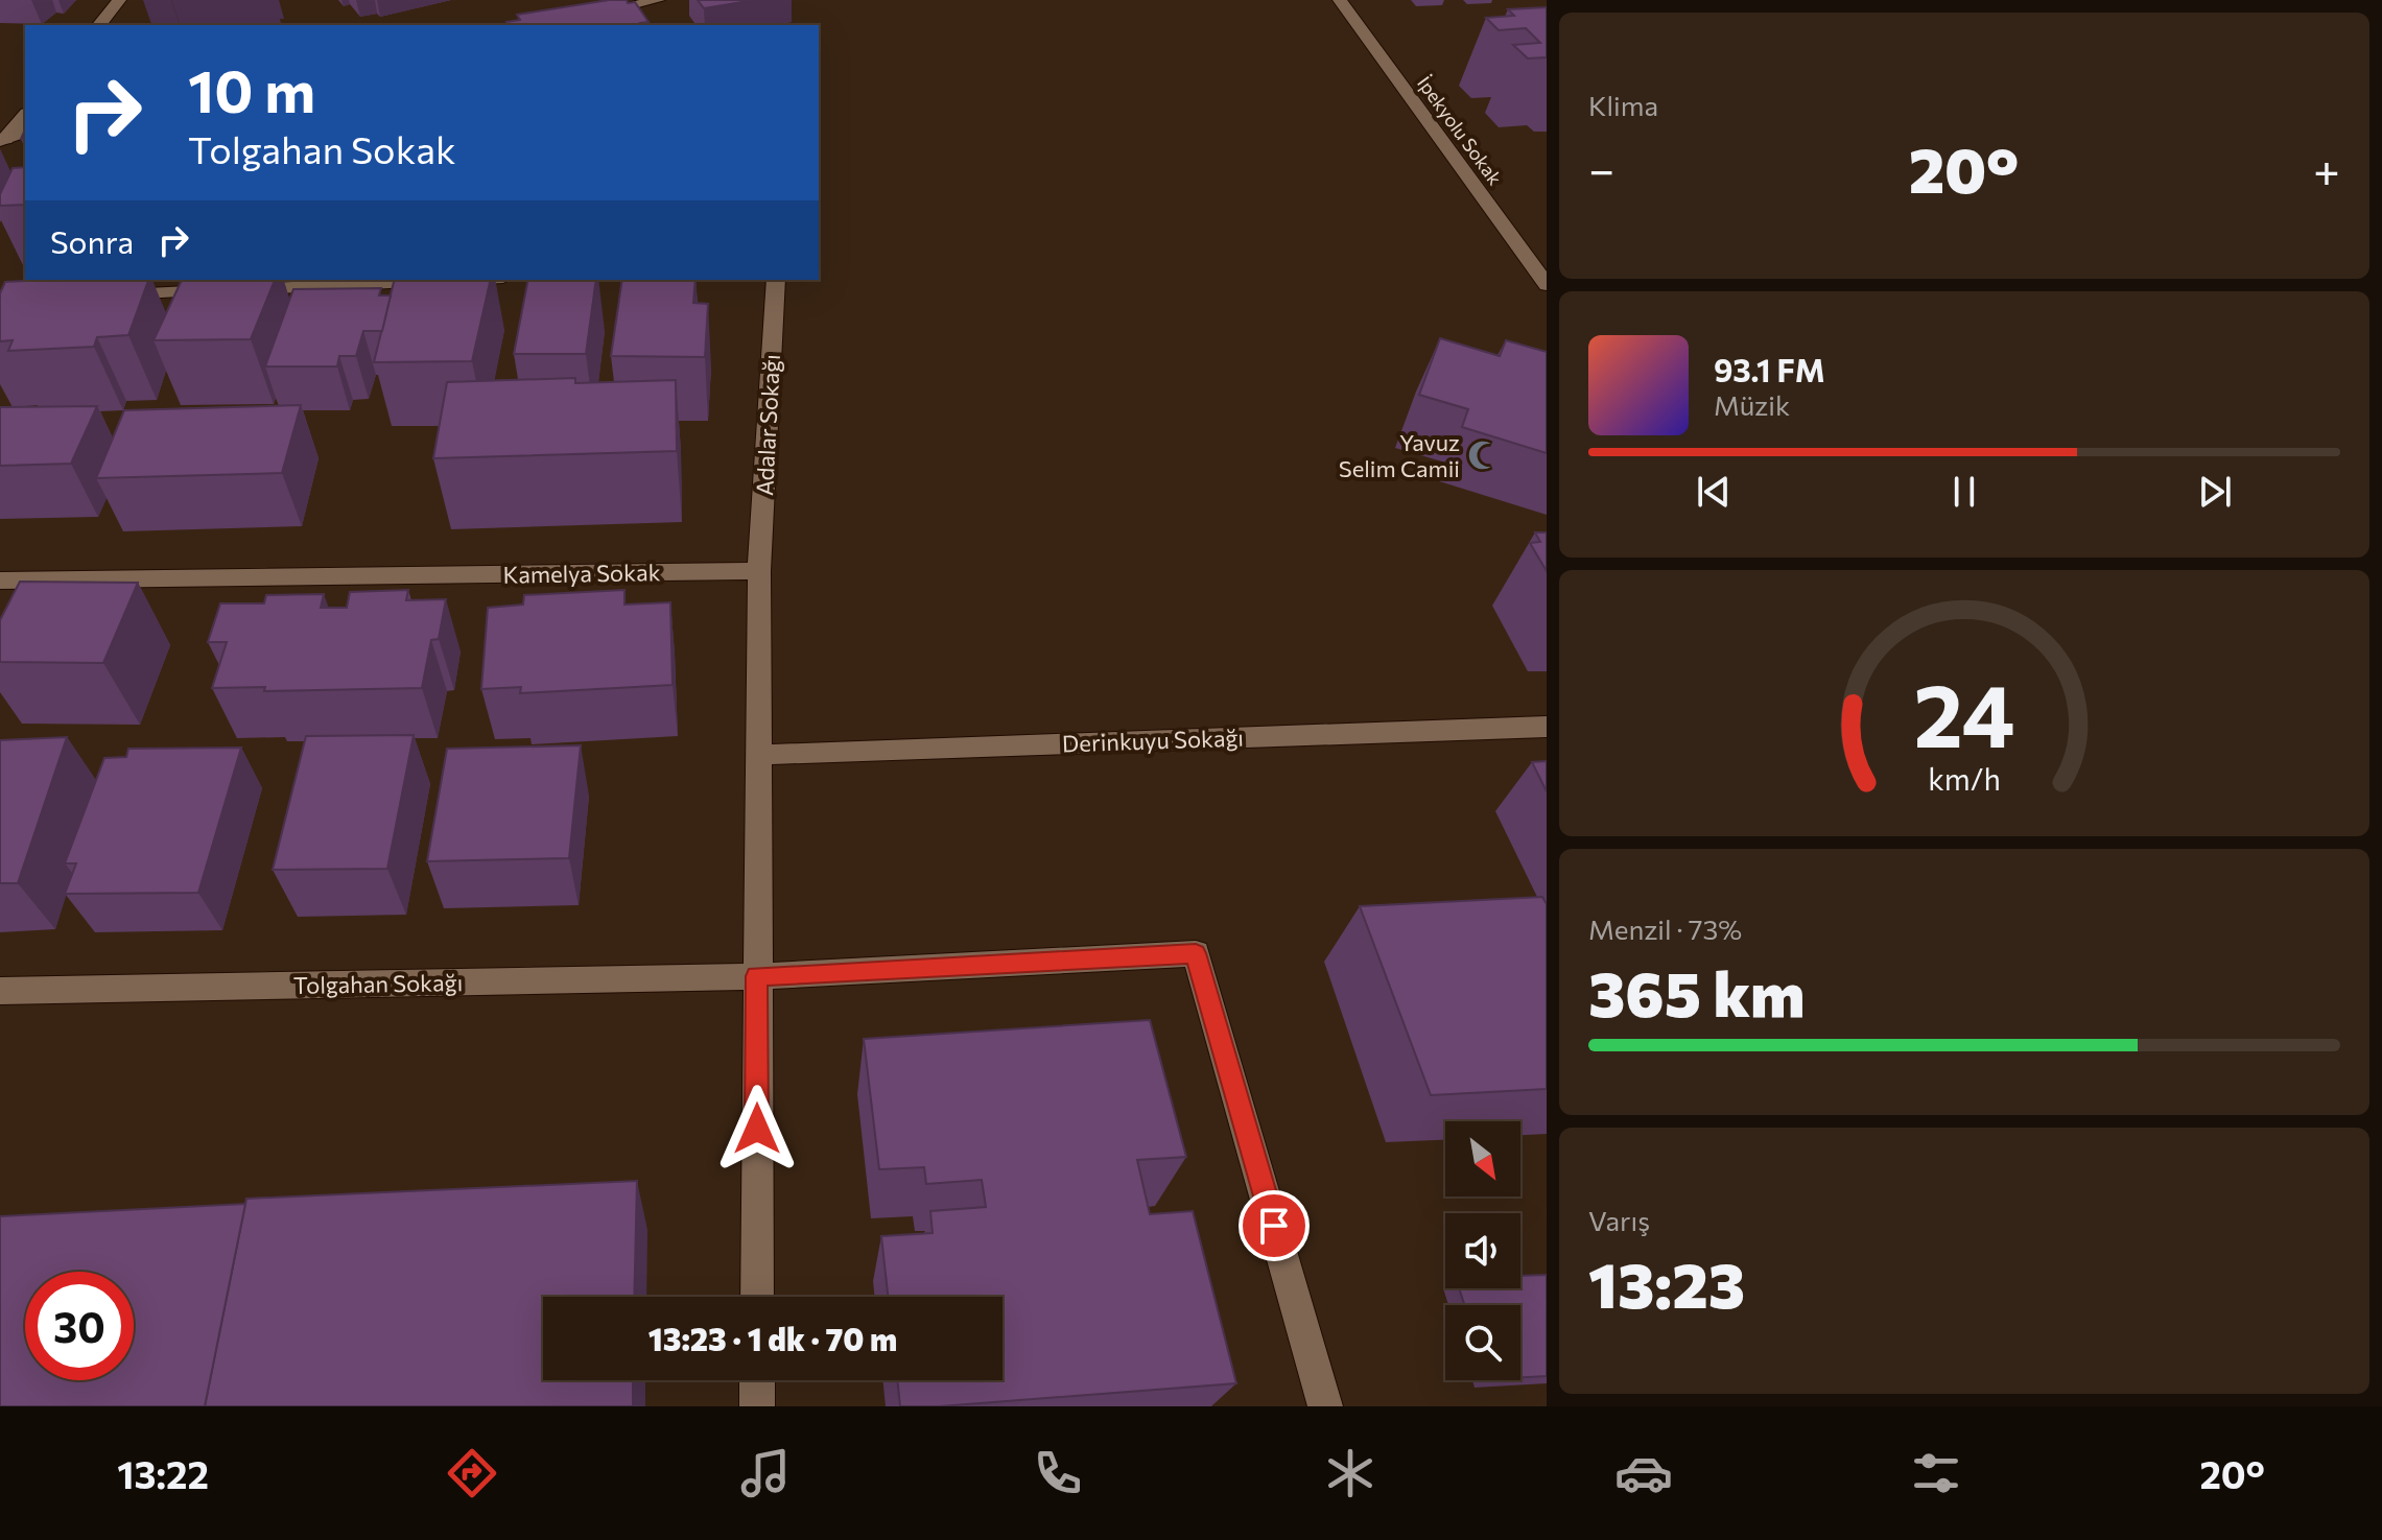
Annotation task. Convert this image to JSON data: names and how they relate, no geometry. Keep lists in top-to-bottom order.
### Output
{
  "streets": {
    "street": [
      "İpekyolu Sokak",
      "Adalar Sokağı",
      "Kamelya Sokak",
      "Derinkuyu Sokağı",
      "Tolgahan Sokağı"
    ]
  },
  "crossings": [
    ["Adalar Sokağı", "Kamelya Sokak"]
  ],
  "places": {
    "mosque": ["Yavuz Selim Camii"]
  },
  "north": "bottom right",
  "page": {
    "tile": [
      "Klima",
      ["Menzil · 73%", "365 km"],
      ["Varış", "13:23"]
    ],
    "turn": ["10 m", "Tolgahan Sokak"],
    "heat": ["−", "20°", "+"],
    "then": "Sonra",
    "song": ["93.1 FM", "Müzik"],
    "limit": "30",
    "trip": "13:23 · 1 dk · 70 m",
    "tabs": ["13:22", "20°"],
    "gauge": ["24", "km/h"]
  }
}
